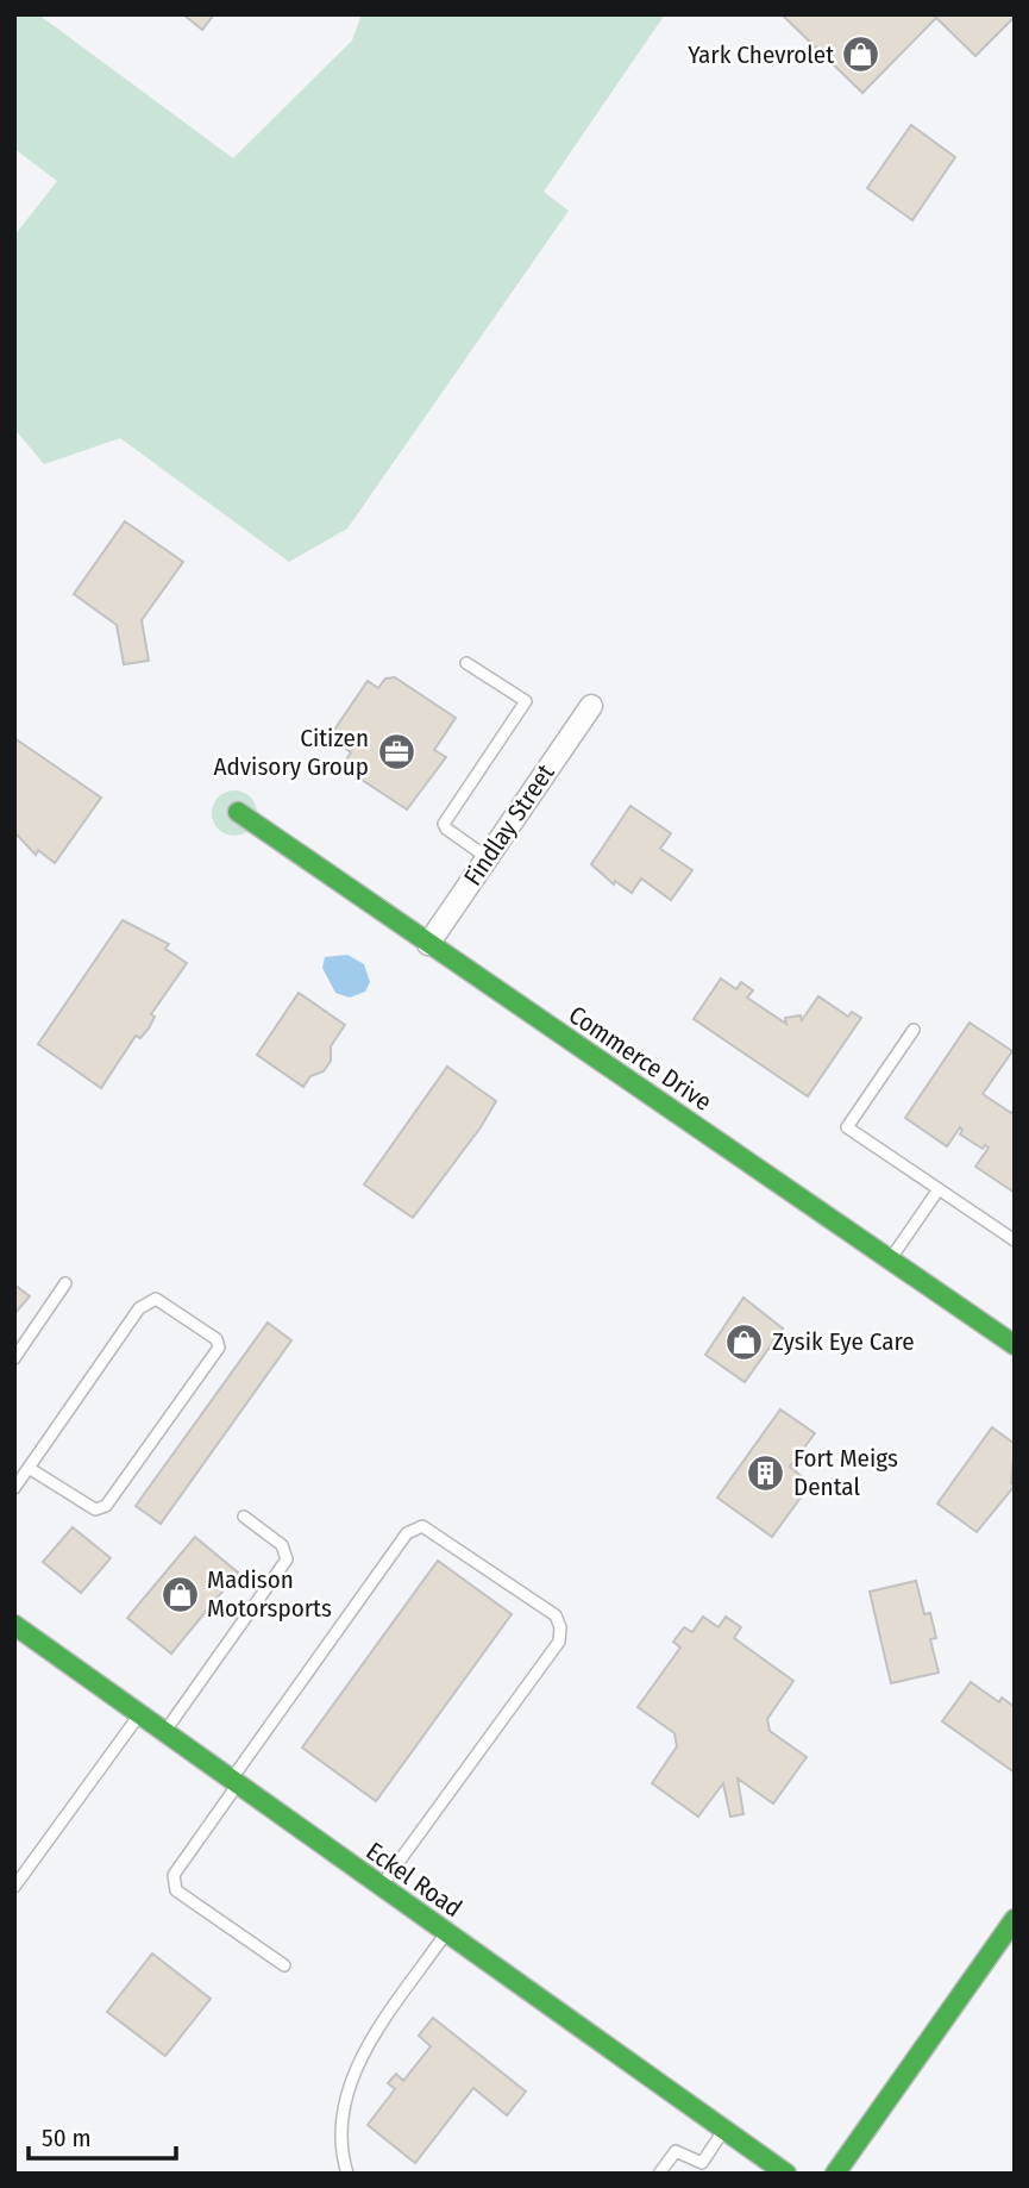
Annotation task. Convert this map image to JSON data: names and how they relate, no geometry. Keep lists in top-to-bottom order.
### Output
{
  "streets": {
    "street": ["Findlay Street", "Commerce Drive", "Eckel Road"]
  },
  "crossings": [
    ["Findlay Street", "Commerce Drive"]
  ],
  "places": {
    "shop": ["Yark Chevrolet", "Zysik Eye Care", "Madison Motorsports"],
    "office": ["Citizen Advisory Group"],
    "building": ["Fort Meigs Dental"]
  },
  "scale_bar": "50 m"
}
